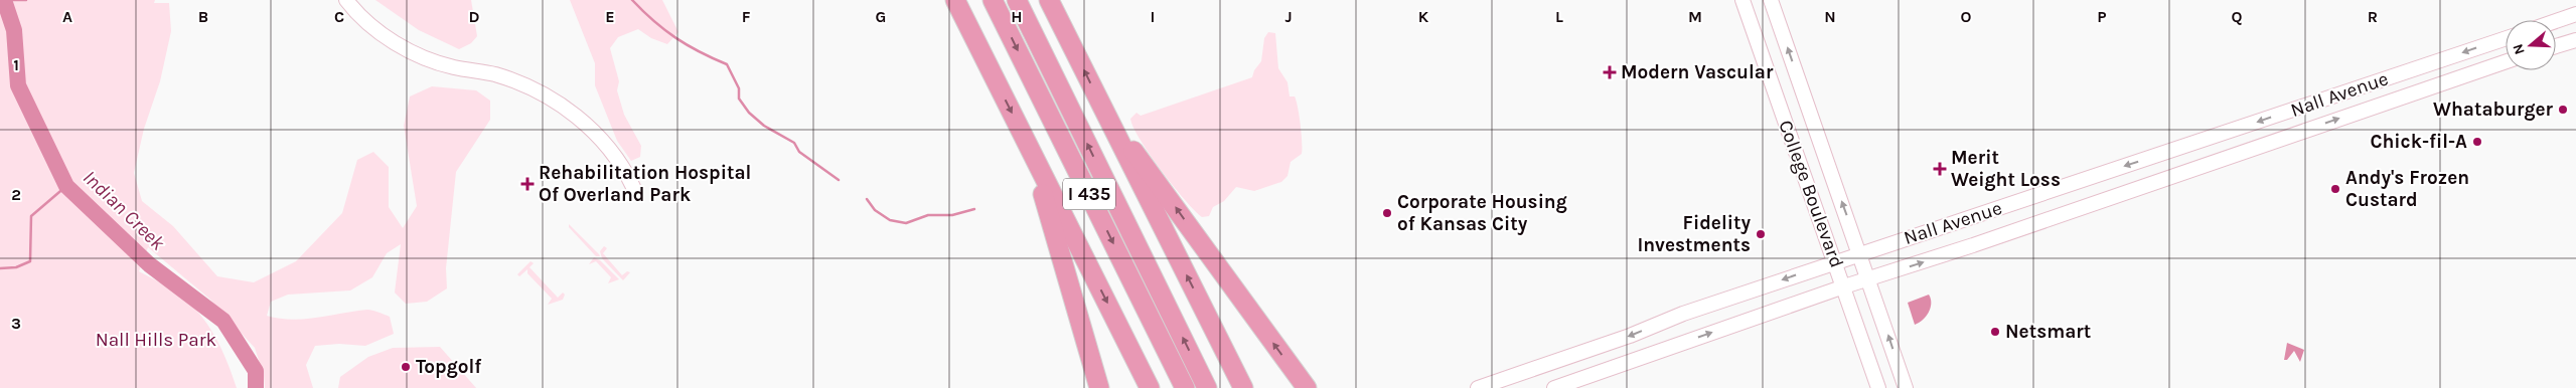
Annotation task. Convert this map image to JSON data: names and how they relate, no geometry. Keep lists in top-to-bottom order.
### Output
{
  "streets": {
    "highway": ["I 435"],
    "main road": ["Nall Avenue", "College Boulevard"]
  },
  "crossings": [
    ["Nall Avenue", "College Boulevard"]
  ],
  "water": ["Indian Creek"],
  "parks": ["Nall Hills Park"],
  "places": {
    "health": ["Modern Vascular", "Merit Weight Loss", "Rehabilitation Hospital Of Overland Park"],
    "other": [
      "Whataburger",
      "Chick-fil-A",
      "Andy's Frozen Custard",
      "Corporate Housing of Kansas City",
      "Fidelity Investments",
      "Netsmart",
      "Topgolf"
    ]
  },
  "north": "left",
  "grid": {
    "columns": [
      "A",
      "B",
      "C",
      "D",
      "E",
      "F",
      "G",
      "H",
      "I",
      "J",
      "K",
      "L",
      "M",
      "N",
      "O",
      "P",
      "Q",
      "R"
    ],
    "rows": ["1", "2", "3"]
  }
}
